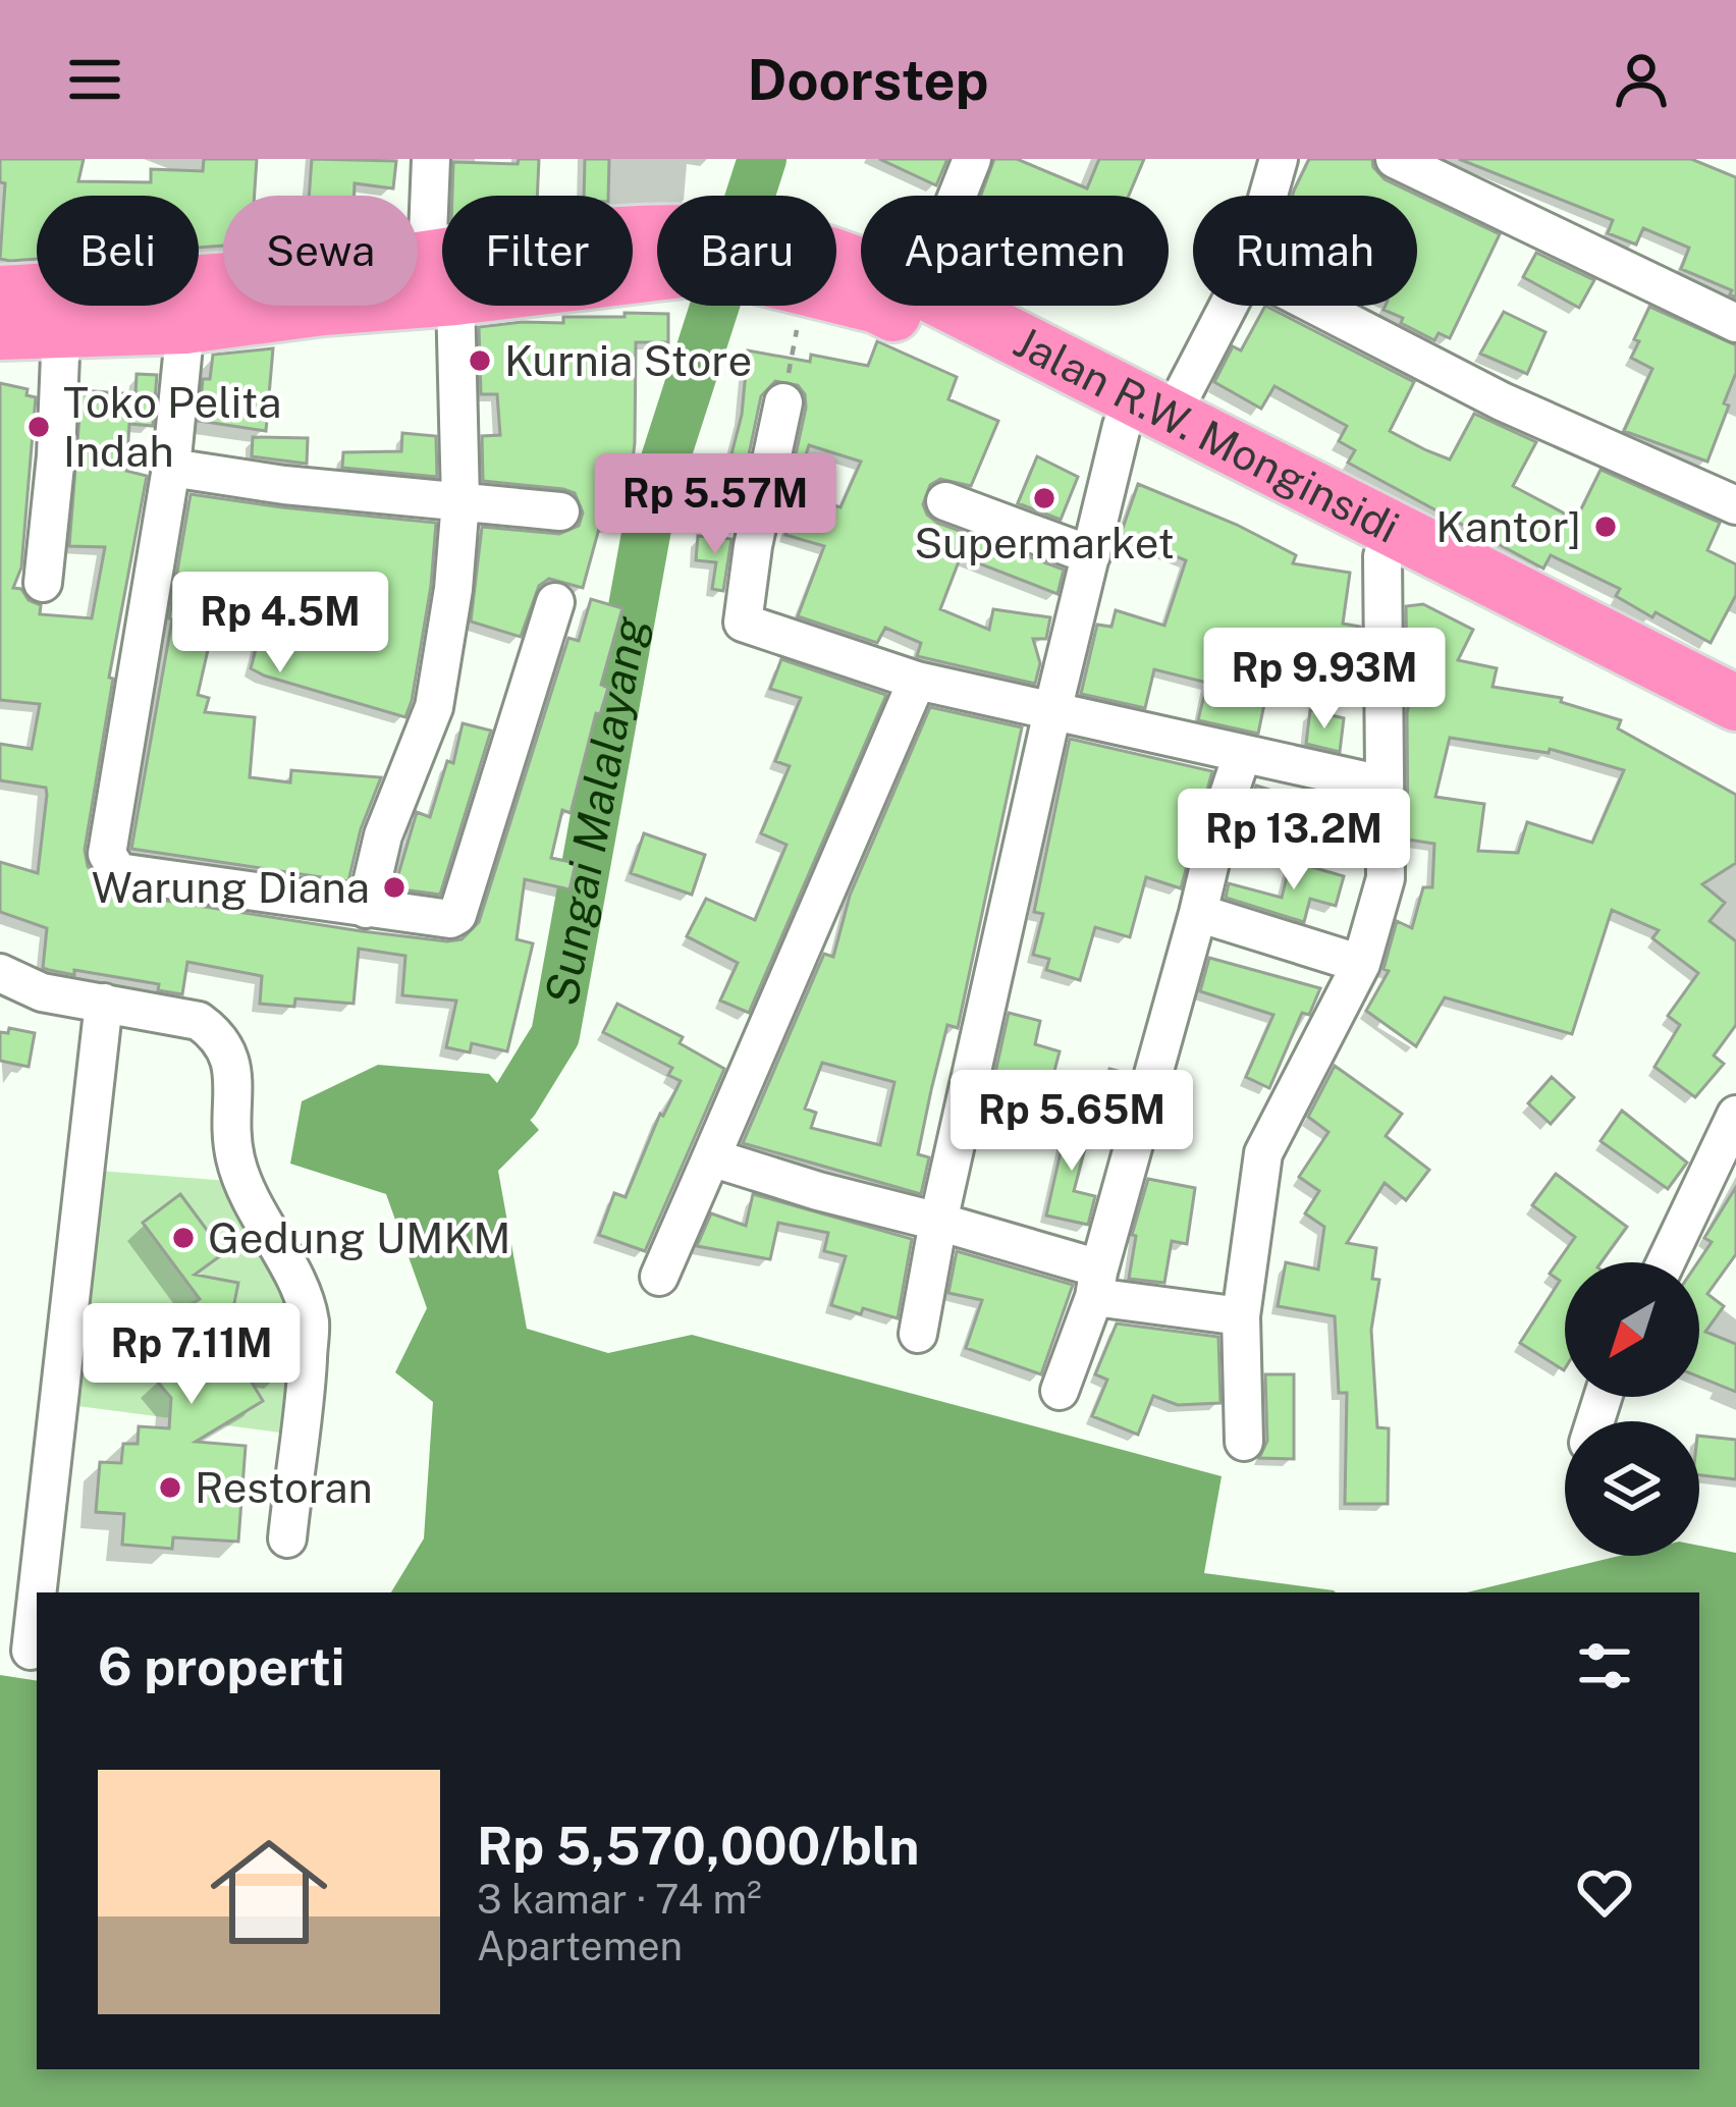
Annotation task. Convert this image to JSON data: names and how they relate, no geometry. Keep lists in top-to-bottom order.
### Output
{
  "streets": {
    "highway": ["Jalan R.W. Monginsidi"]
  },
  "water": ["Sungai Malalayang"],
  "places": [
    "Kurnia Store",
    "Toko Pelita Indah",
    "Supermarket",
    "Kantor]",
    "Warung Diana",
    "Gedung UMKM",
    "Restoran"
  ],
  "north": "bottom left",
  "page": {
    "header": "Doorstep",
    "chip": [
      "Beli",
      "Sewa",
      "Filter",
      "Baru",
      "Apartemen",
      "Rumah"
    ],
    "price": [
      "Rp 5.57M",
      "Rp 4.5M",
      "Rp 9.93M",
      "Rp 13.2M",
      "Rp 5.65M",
      "Rp 7.11M"
    ],
    "heading": "6 properti",
    "list": [
      {
        "name": "Rp 5,570,000/bln",
        "note": "3 kamar · 74 m² · Apartemen"
      }
    ]
  }
}
